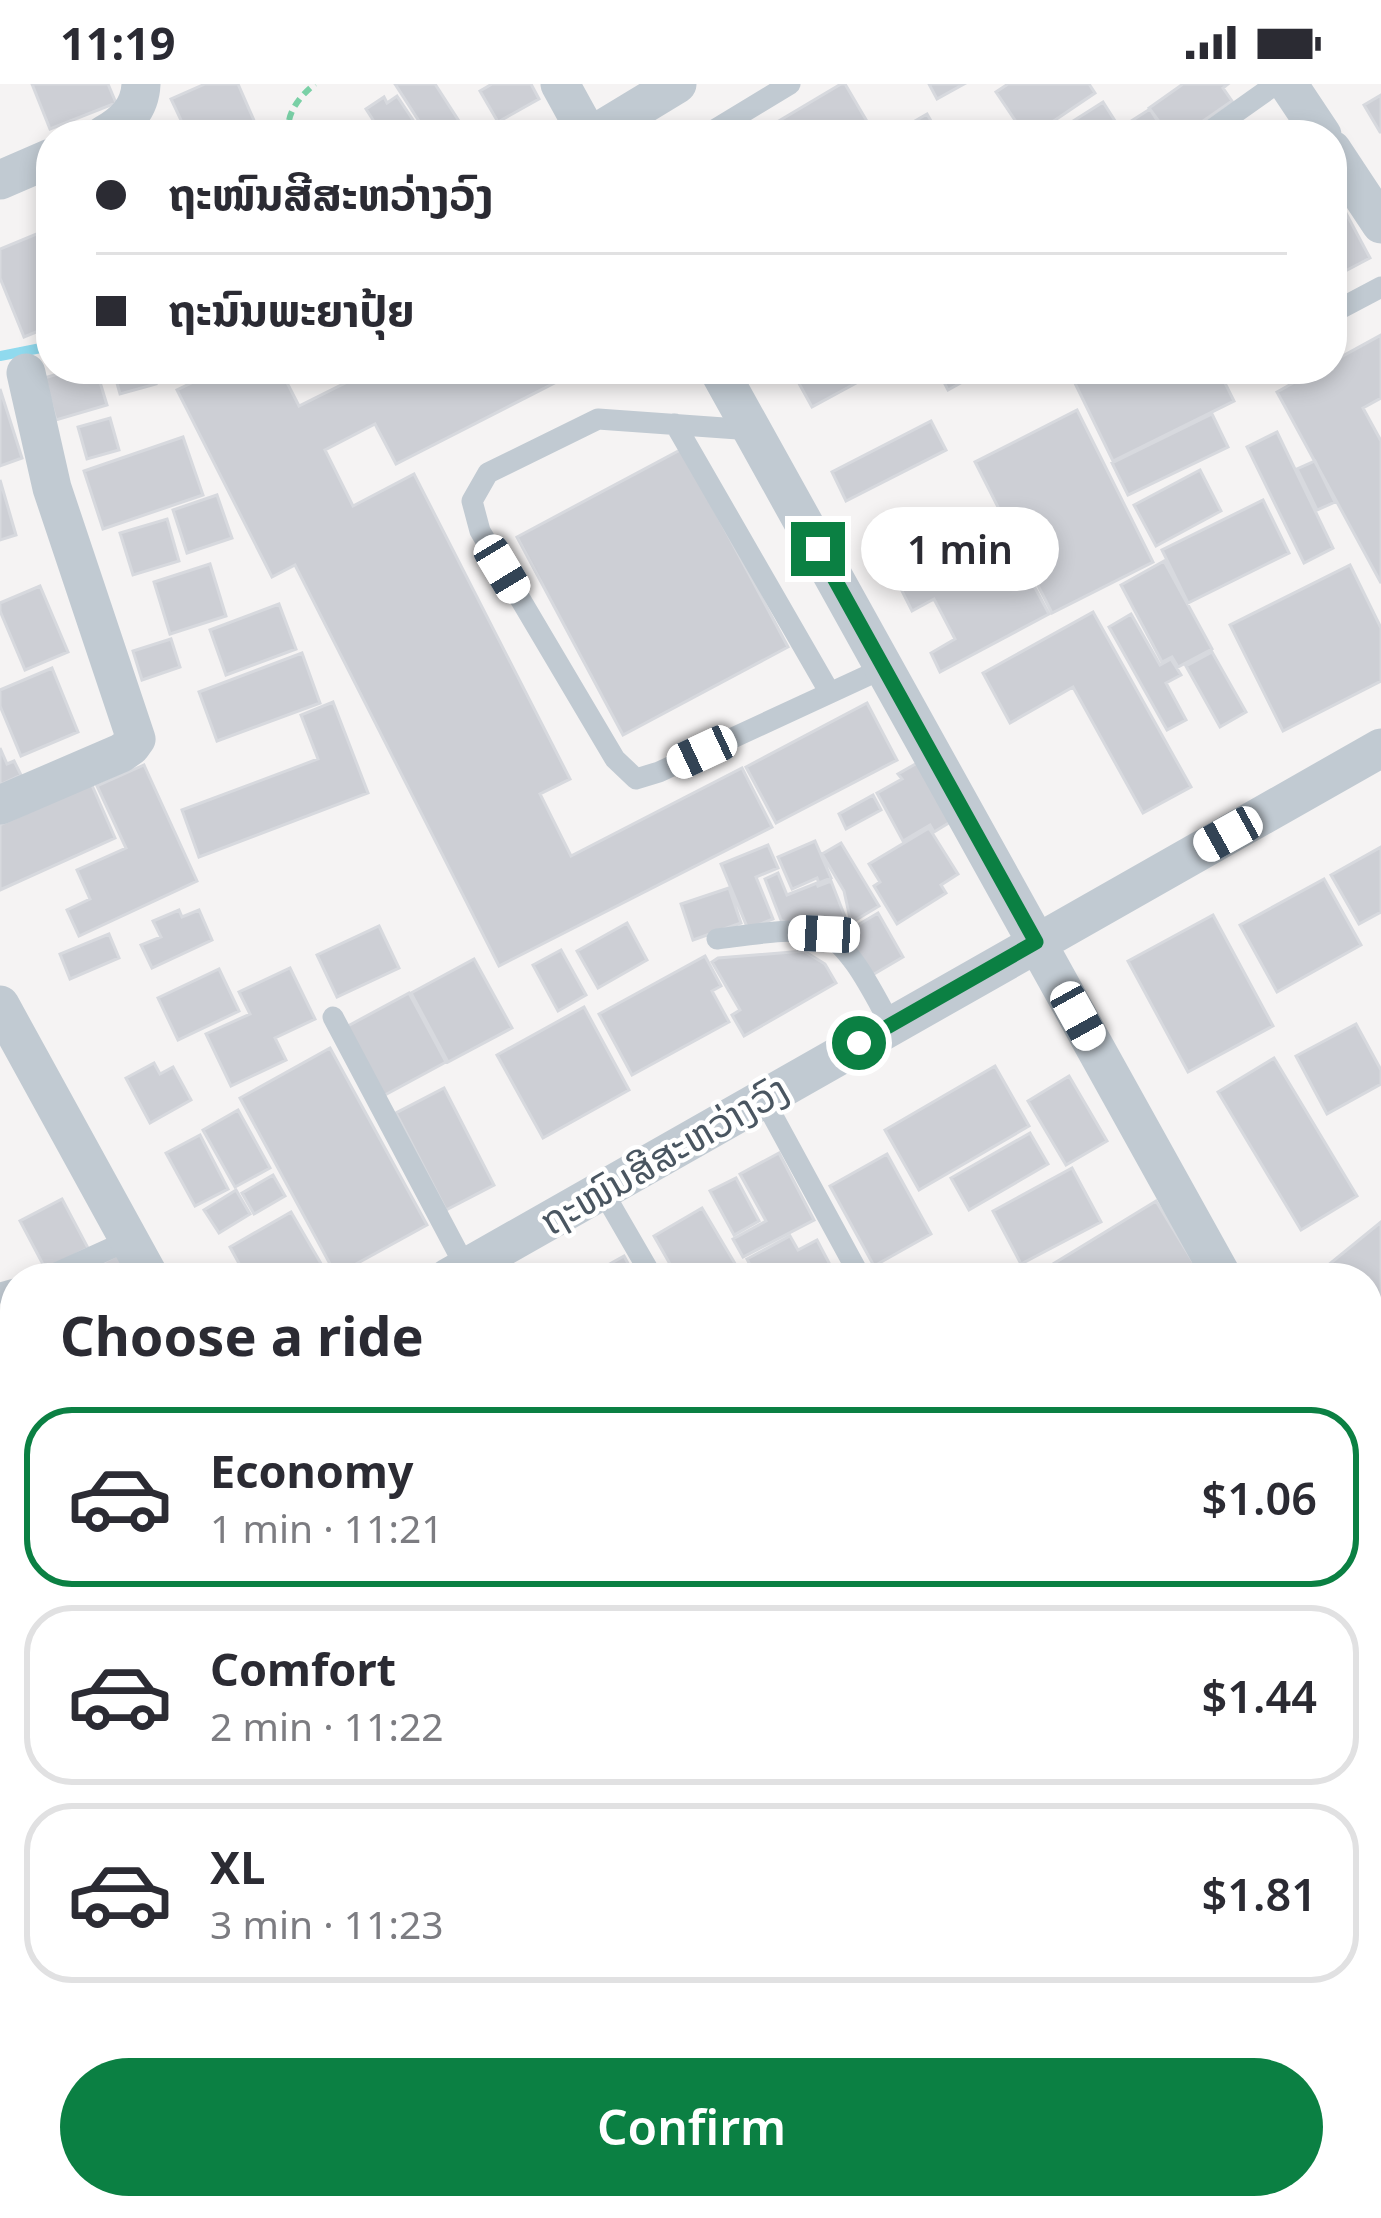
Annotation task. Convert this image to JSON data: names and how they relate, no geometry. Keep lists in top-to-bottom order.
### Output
{
  "streets": {
    "street": ["ຖະໜົນສີສະຫວ່າງວົງ"]
  },
  "page": {
    "status": "11:19",
    "banner": ["ຖະໜົນສີສະຫວ່າງວົງ", "ຖະນົນພະຍາປຸ້ຍ"],
    "bubble": "1 min",
    "heading": "Choose a ride",
    "list": [
      {
        "name": "Economy",
        "note": "1 min · 11:21",
        "value": "$1.06"
      },
      {
        "name": "Comfort",
        "note": "2 min · 11:22",
        "value": "$1.44"
      },
      {
        "name": "XL",
        "note": "3 min · 11:23",
        "value": "$1.81"
      }
    ],
    "buttons": "Confirm"
  }
}
